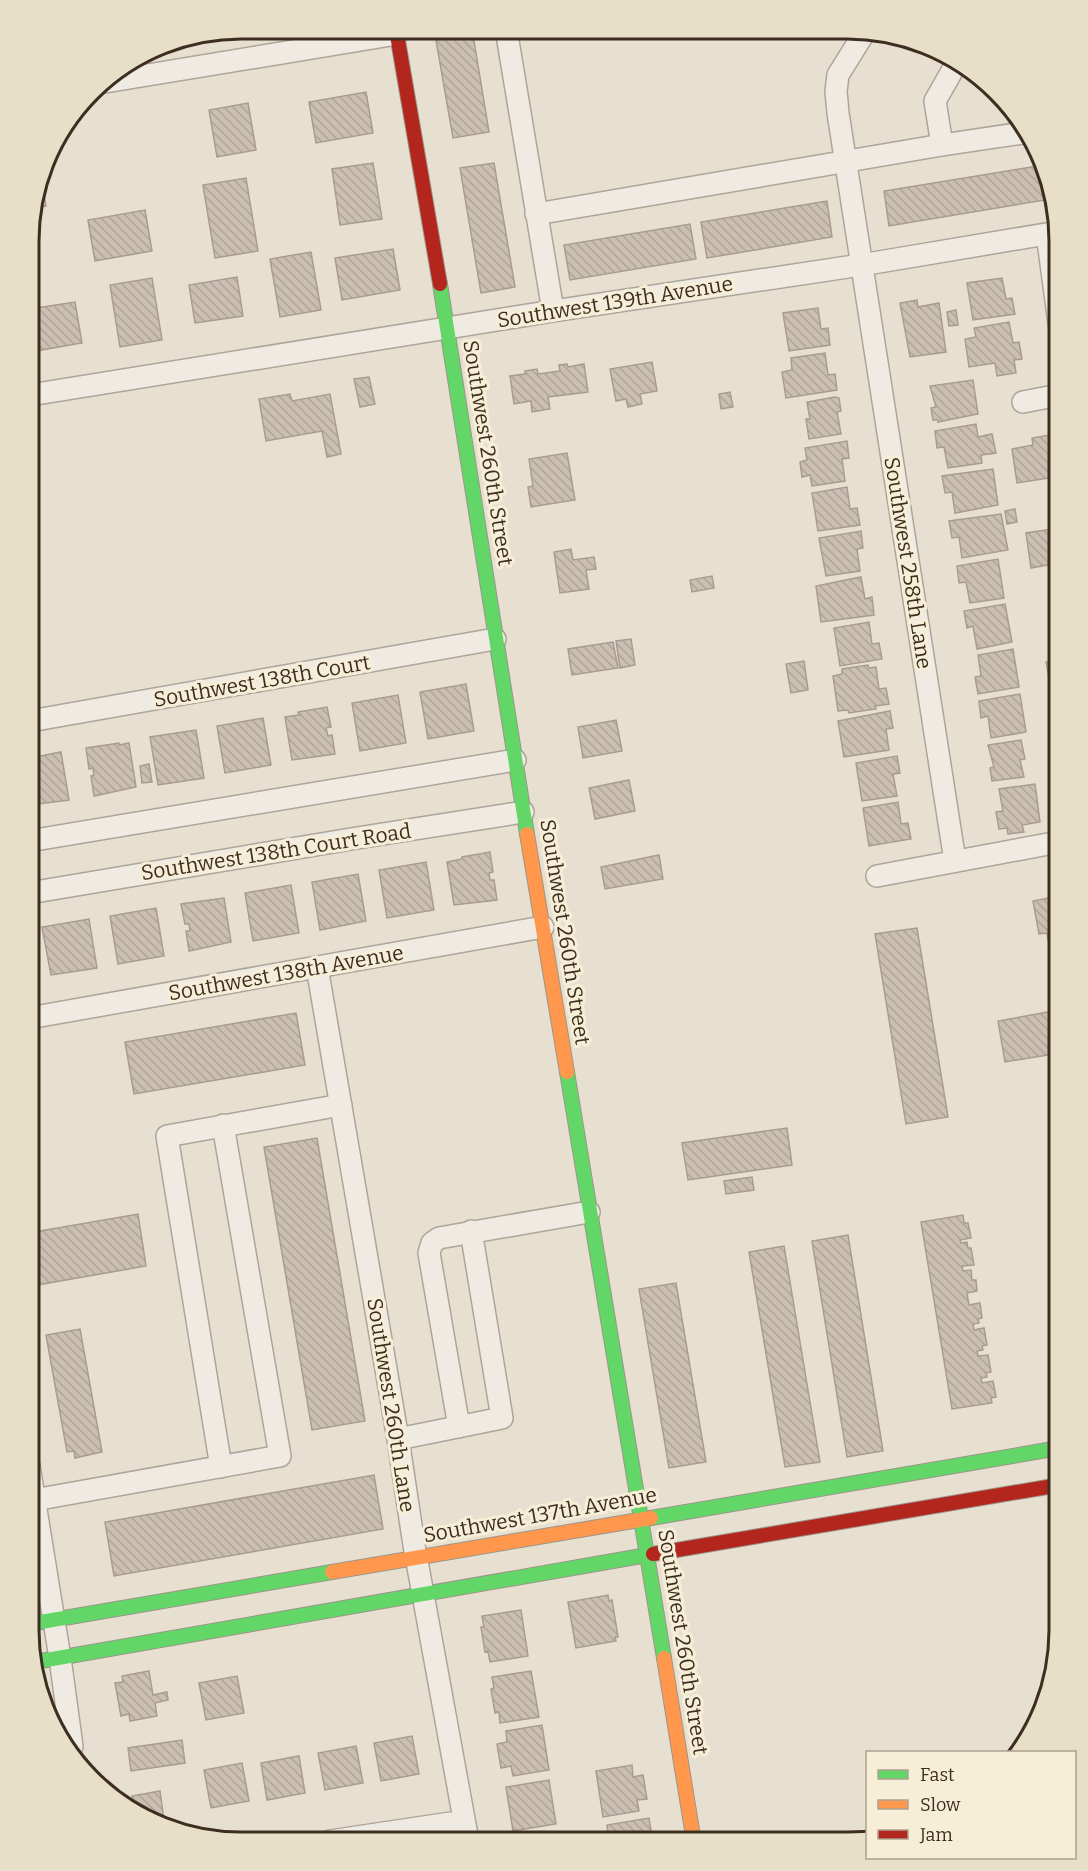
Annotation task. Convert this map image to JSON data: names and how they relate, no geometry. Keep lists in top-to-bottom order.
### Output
{
  "streets": {
    "main road": ["Southwest 260th Street", "Southwest 137th Avenue"],
    "street": [
      "Southwest 139th Avenue",
      "Southwest 258th Lane",
      "Southwest 138th Court",
      "Southwest 138th Court Road",
      "Southwest 138th Avenue",
      "Southwest 260th Lane"
    ]
  },
  "crossings": [
    ["Southwest 139th Avenue", "Southwest 260th Street"],
    ["Southwest 139th Avenue", "Southwest 258th Lane"],
    ["Southwest 260th Street", "Southwest 138th Court"],
    ["Southwest 260th Street", "Southwest 138th Court Road"],
    ["Southwest 260th Street", "Southwest 138th Avenue"],
    ["Southwest 260th Street", "Southwest 137th Avenue"],
    ["Southwest 138th Avenue", "Southwest 260th Lane"],
    ["Southwest 260th Lane", "Southwest 137th Avenue"]
  ],
  "legend": ["Fast", "Slow", "Jam"]
}
